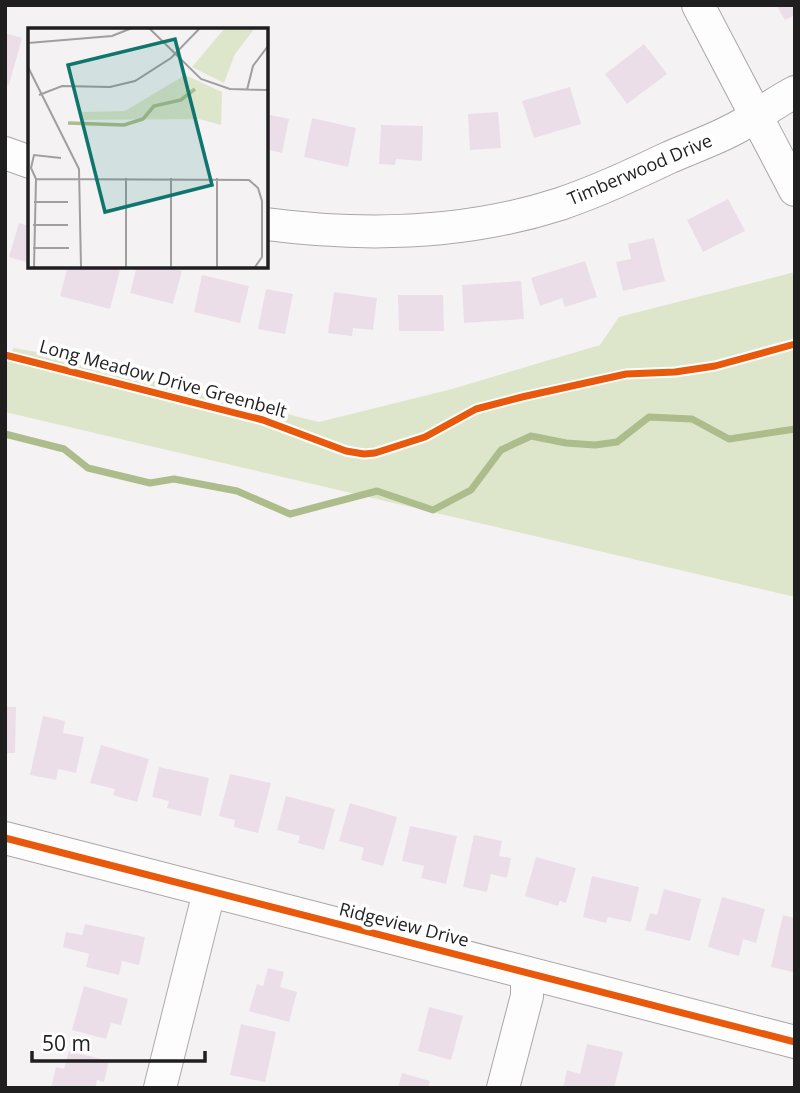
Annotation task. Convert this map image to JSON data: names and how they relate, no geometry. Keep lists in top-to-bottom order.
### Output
{
  "streets": {
    "street": ["Timberwood Drive", "Ridgeview Drive"],
    "cycle path": ["Long Meadow Drive Greenbelt"]
  },
  "scale_bar": "50 m"
}
